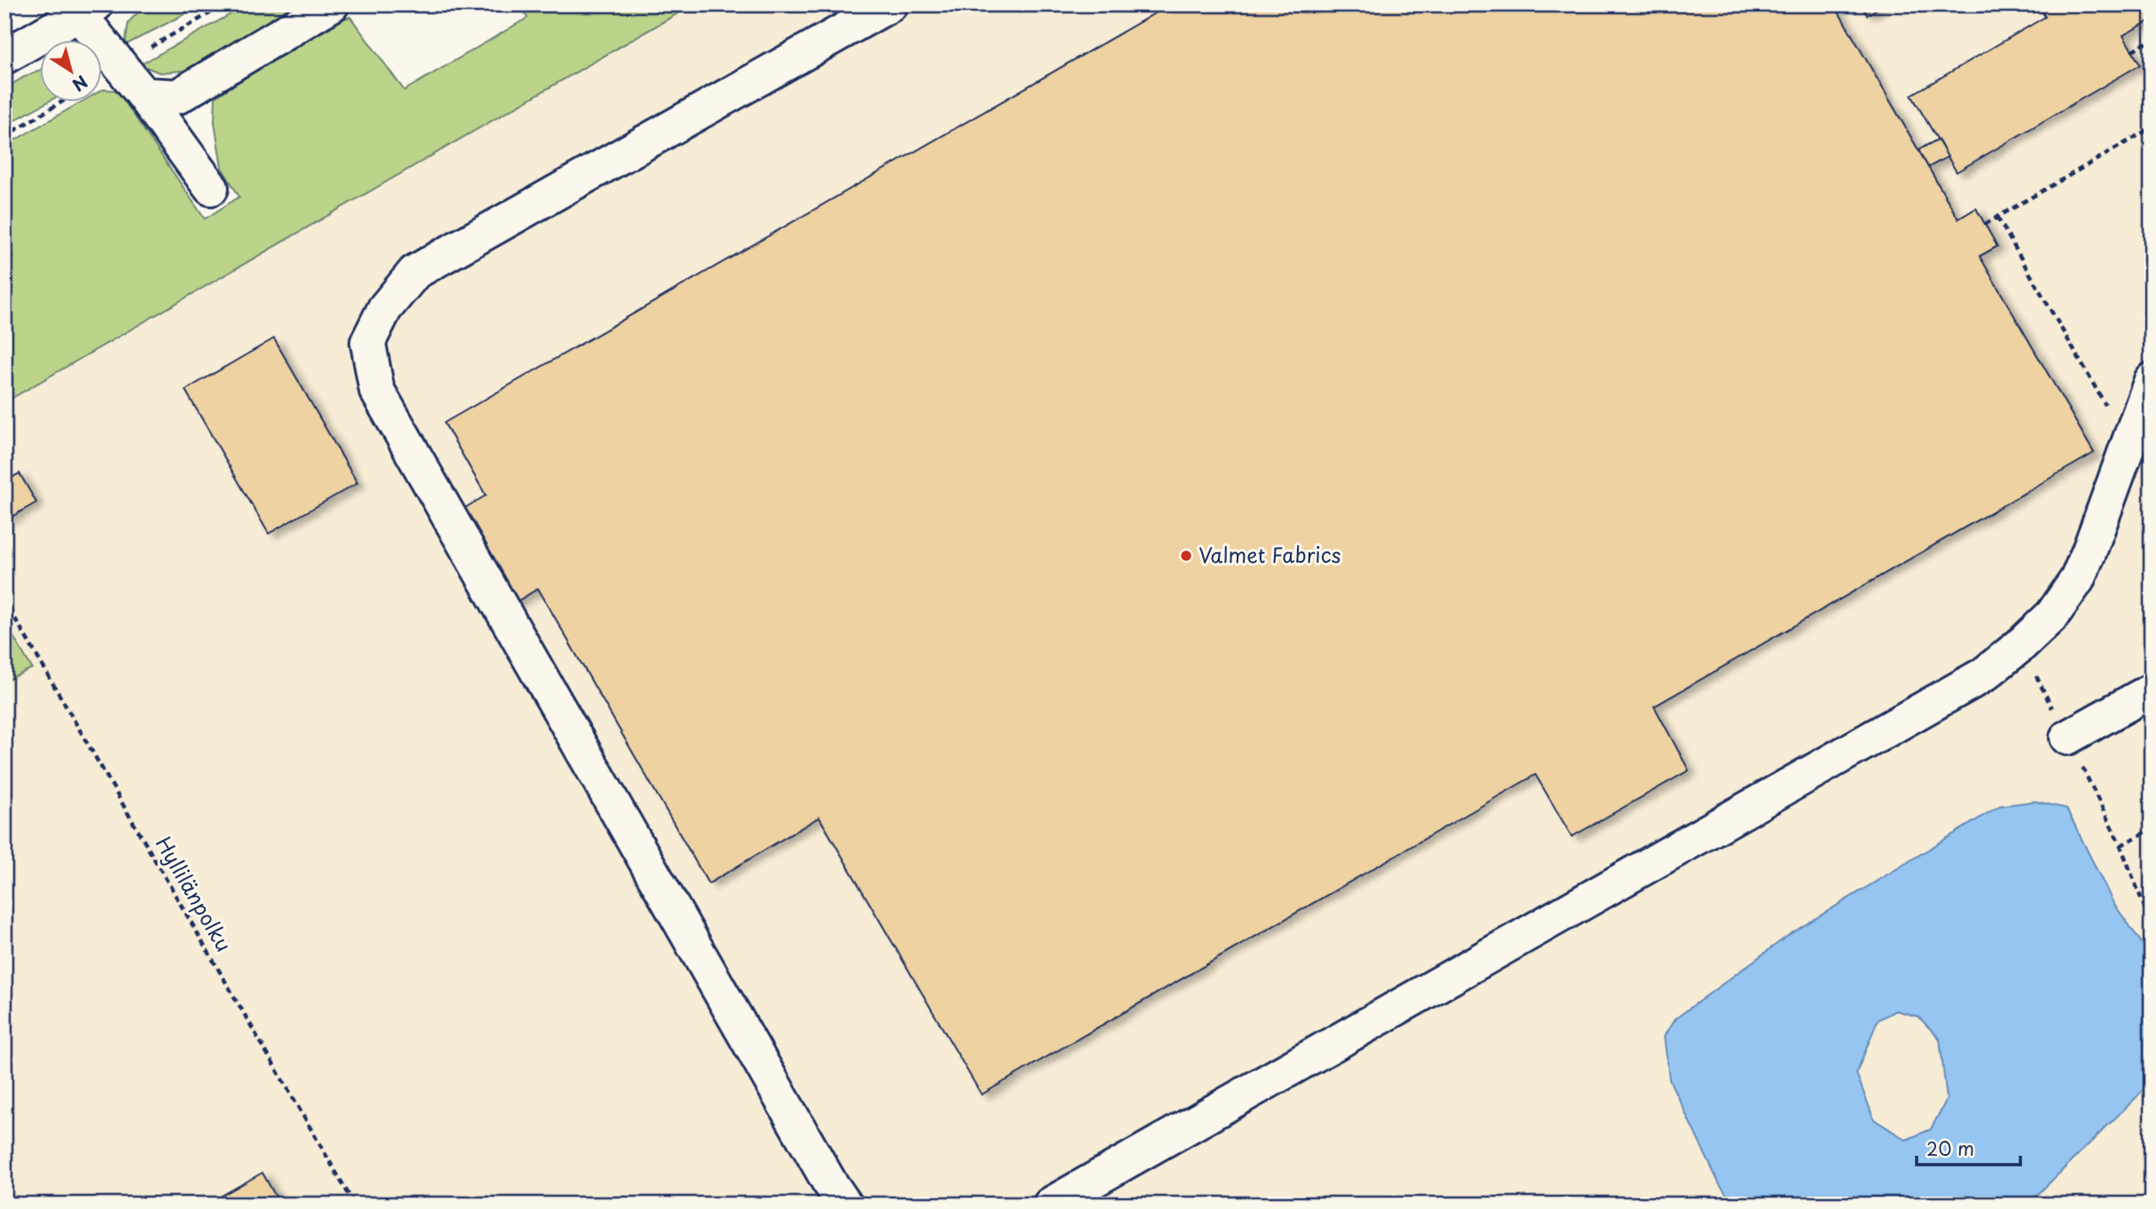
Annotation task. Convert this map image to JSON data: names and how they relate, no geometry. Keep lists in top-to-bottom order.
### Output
{
  "streets": {
    "path": ["Hyllilänpolku"]
  },
  "places": ["Valmet Fabrics"],
  "scale_bar": "20 m",
  "north": "bottom right"
}
